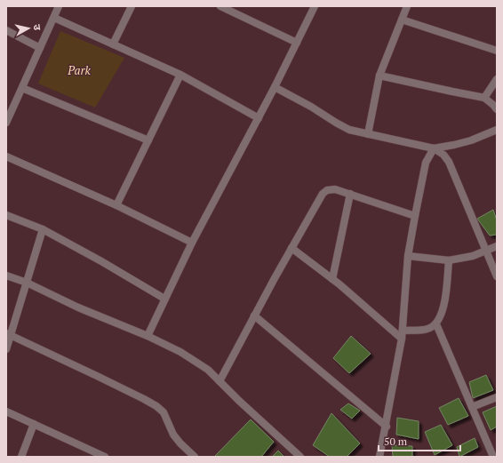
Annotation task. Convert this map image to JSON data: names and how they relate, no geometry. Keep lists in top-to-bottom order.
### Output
{
  "parks": ["Park"],
  "scale_bar": "50 m",
  "north": "right"
}
